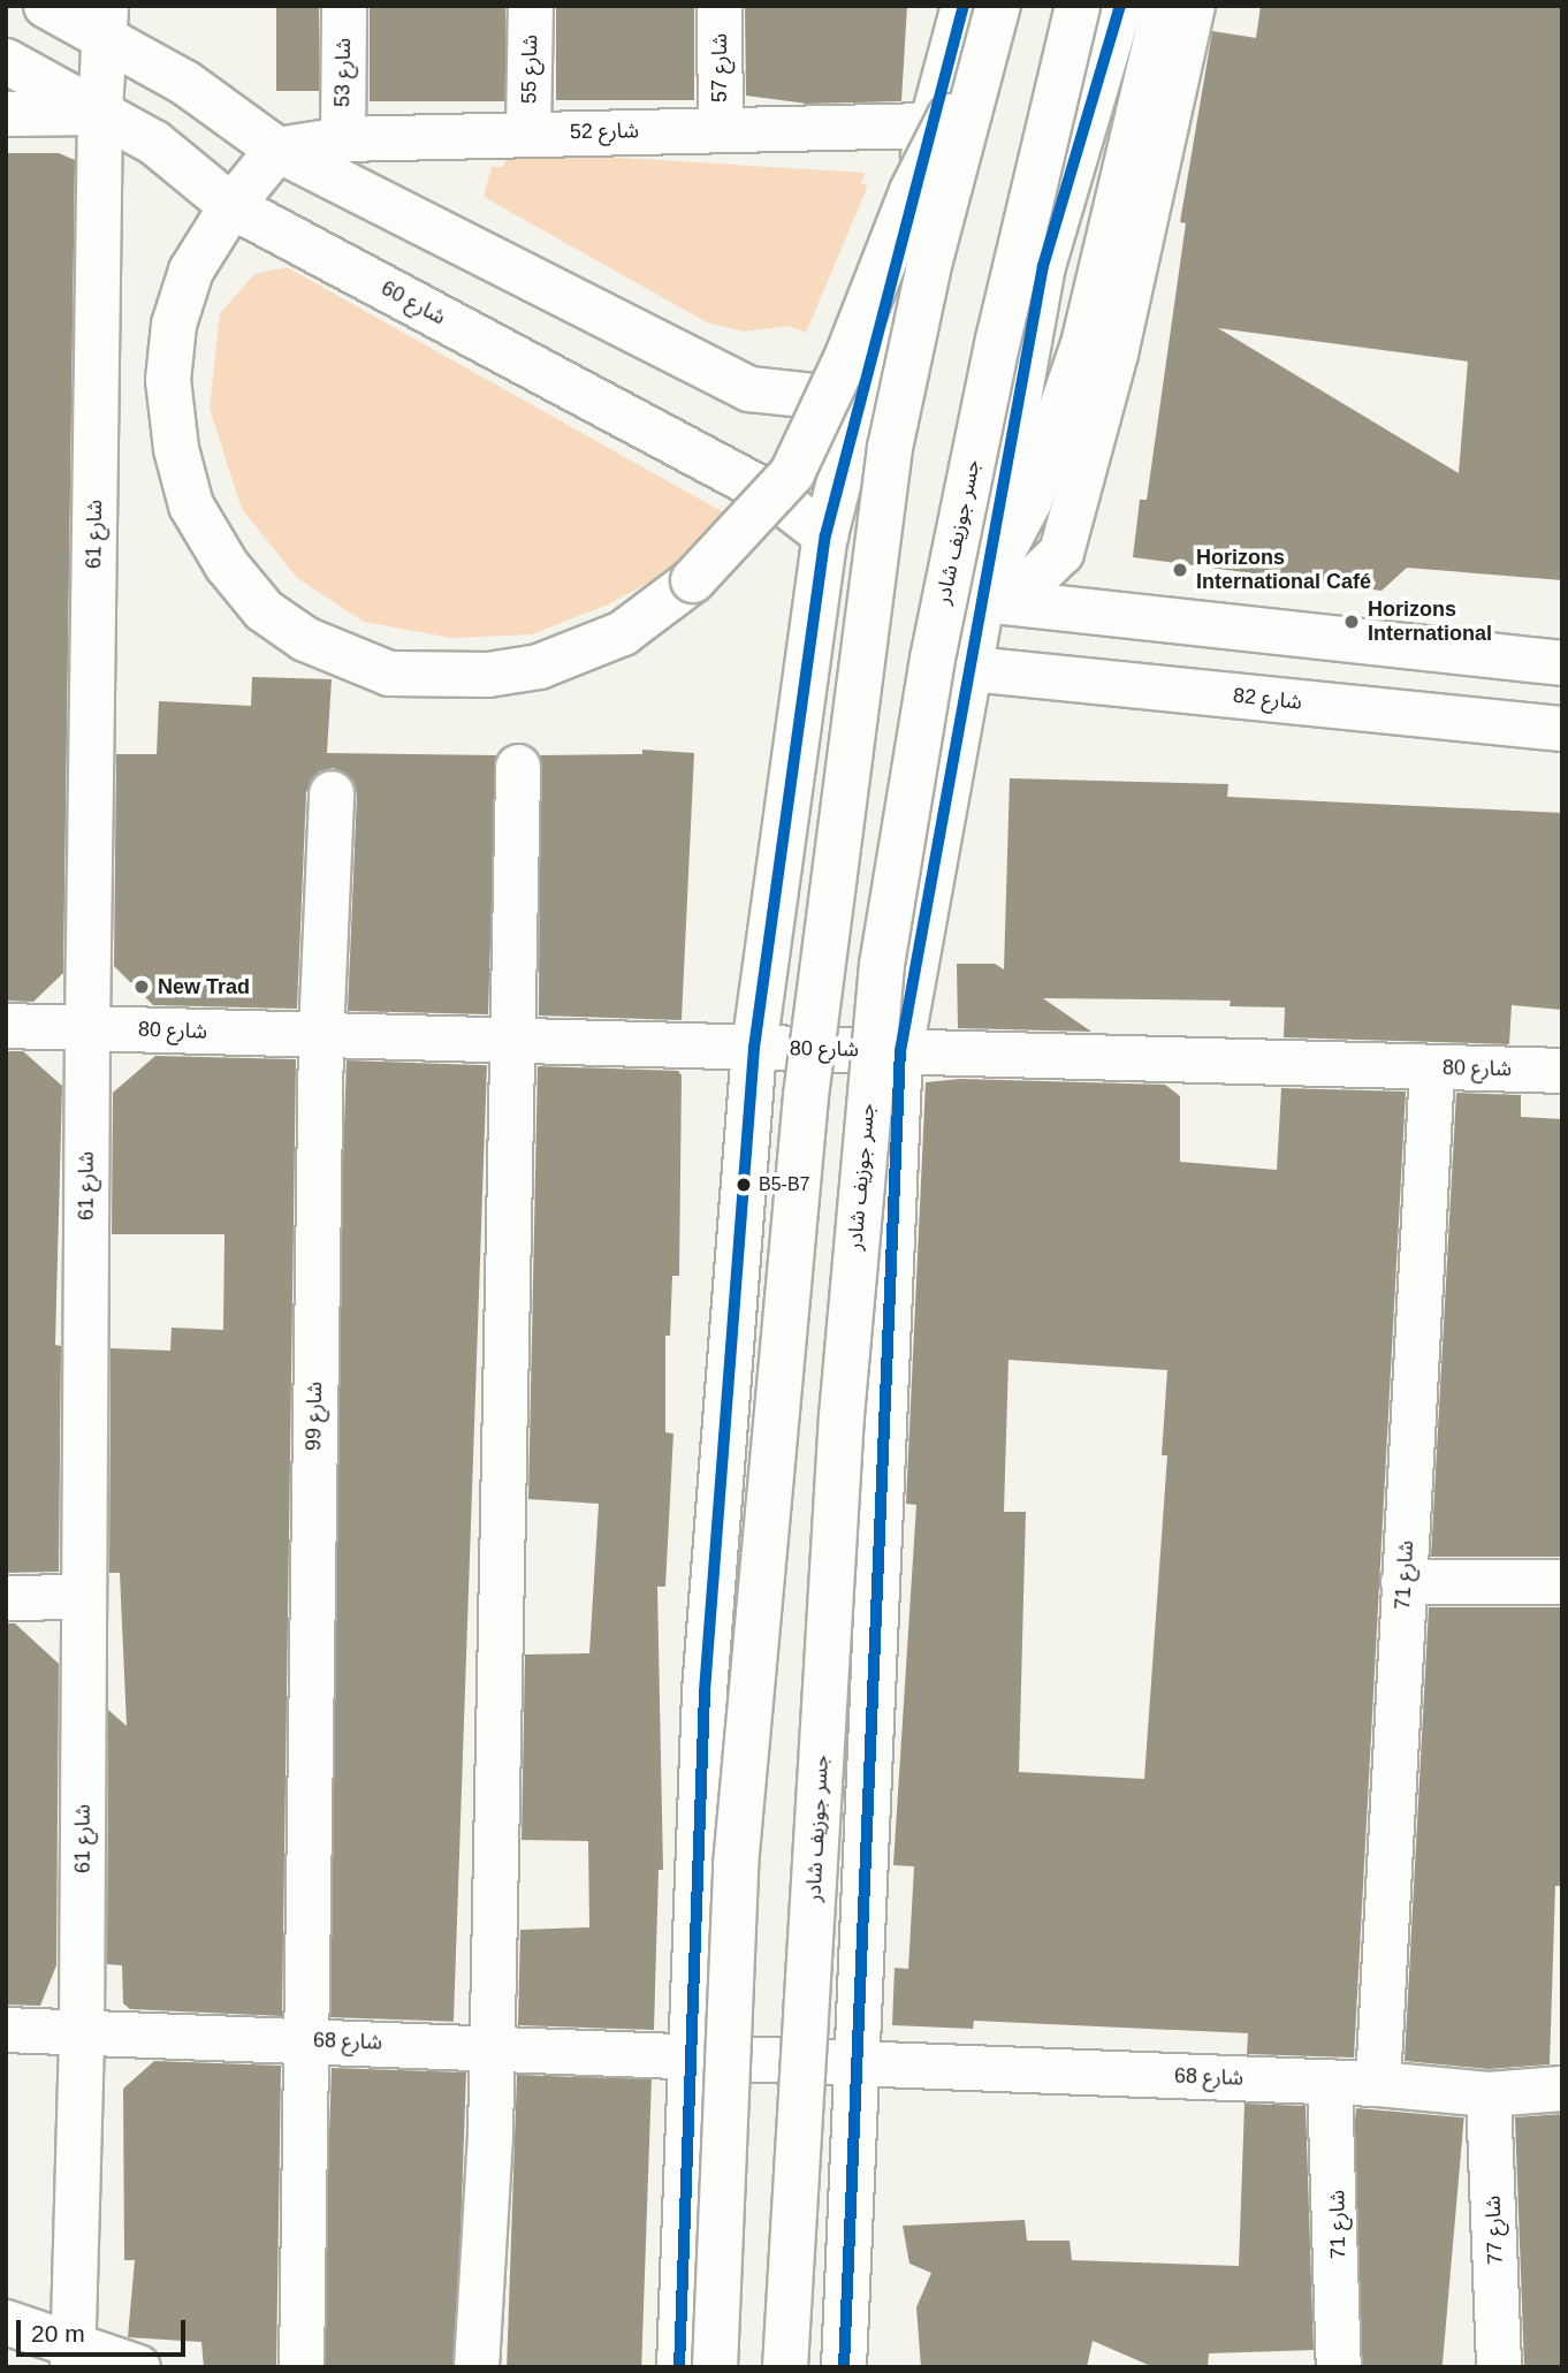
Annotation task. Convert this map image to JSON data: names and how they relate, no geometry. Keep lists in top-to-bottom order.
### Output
{
  "streets": {
    "main road": [
      "شارع 57",
      "شارع 55",
      "شارع 53",
      "شارع 52",
      "شارع 60",
      "جسر جوزيف شادر",
      "شارع 61",
      "شارع 82",
      "شارع 80",
      "شارع 99",
      "شارع 71",
      "شارع 68",
      "شارع 77"
    ]
  },
  "crossings": [
    ["شارع 57", "شارع 52"],
    ["شارع 55", "شارع 52"],
    ["شارع 53", "شارع 52"],
    ["شارع 60", "شارع 61"],
    ["شارع 61", "شارع 80"],
    ["شارع 61", "شارع 68"],
    ["شارع 80", "شارع 99"],
    ["شارع 80", "شارع 71"],
    ["شارع 99", "شارع 68"],
    ["شارع 71", "شارع 68"],
    ["شارع 68", "شارع 77"]
  ],
  "places": [
    "Horizons International Café",
    "Horizons International",
    "New Trad",
    "B5-B7"
  ],
  "scale_bar": "20 m"
}
